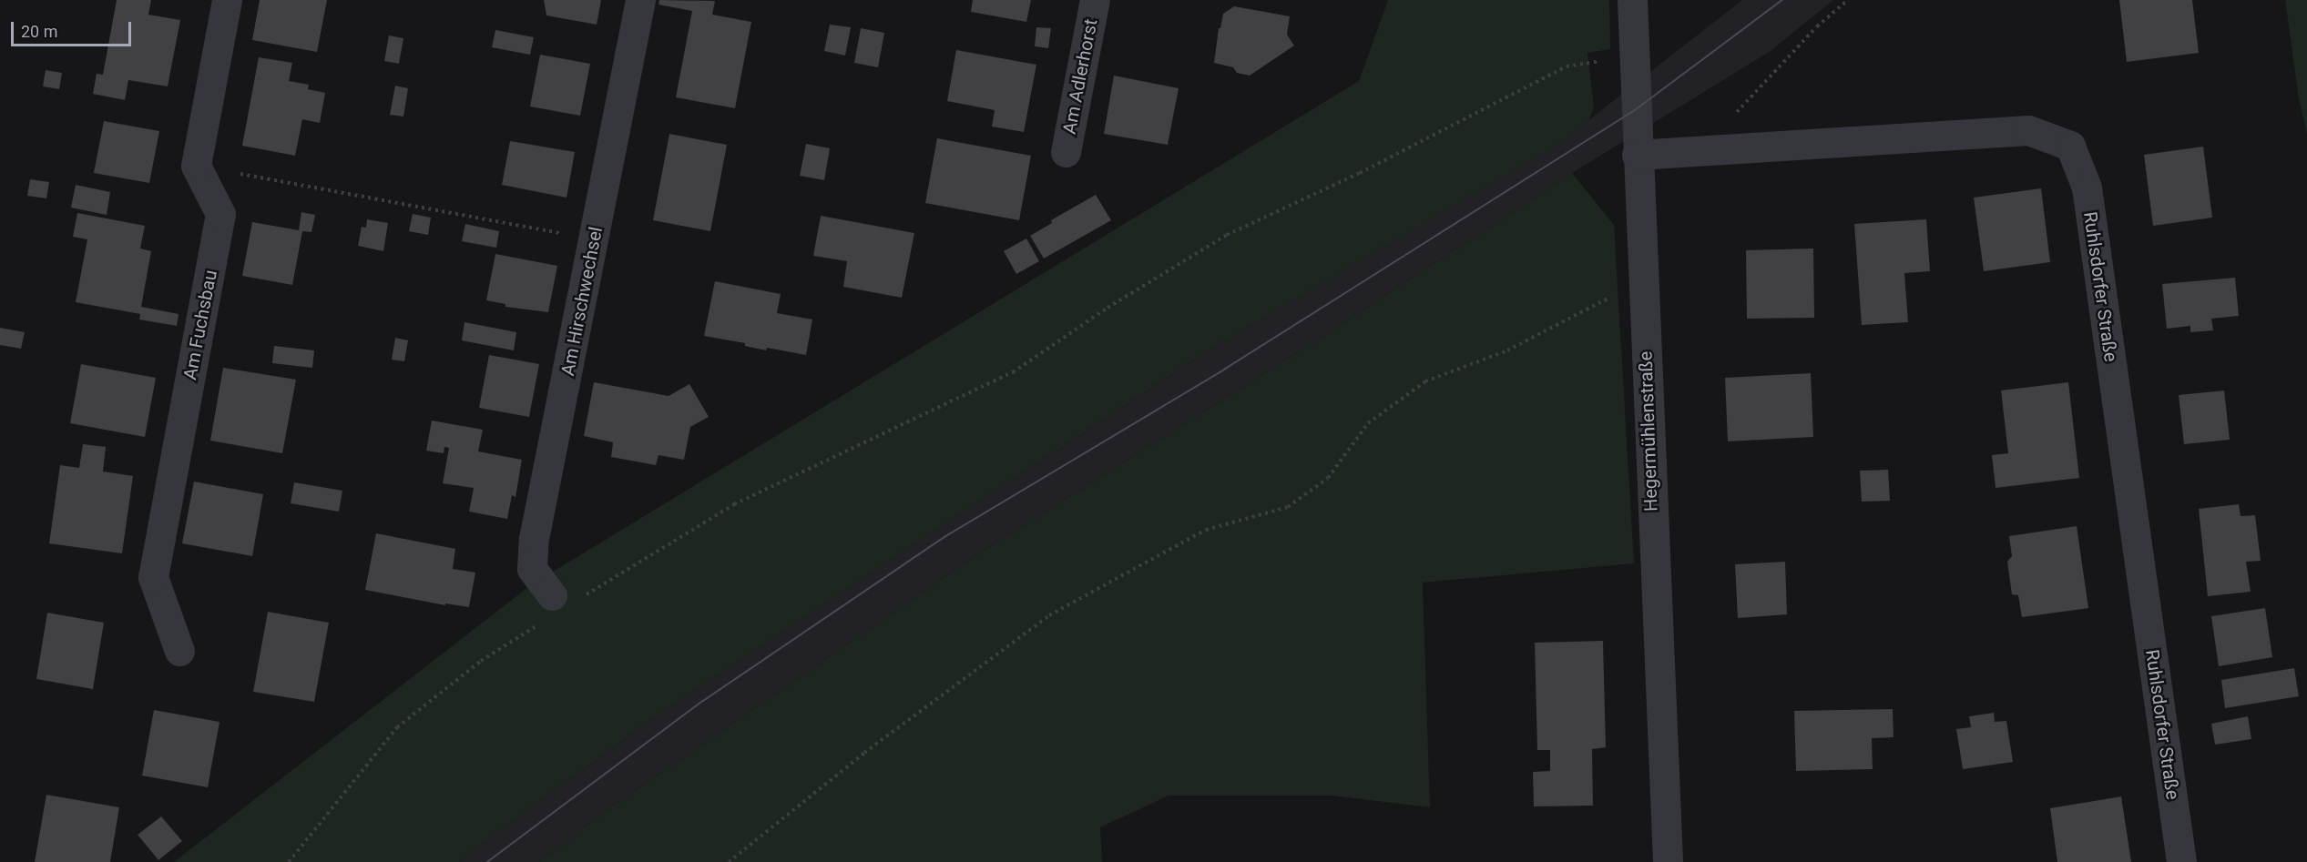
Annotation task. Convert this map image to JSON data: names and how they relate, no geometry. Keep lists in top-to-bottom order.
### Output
{
  "streets": {
    "street": [
      "Am Adlerhorst",
      "Ruhlsdorfer Straße",
      "Am Hirschwechsel",
      "Am Fuchsbau",
      "Hegermühlenstraße"
    ]
  },
  "crossings": [
    ["Ruhlsdorfer Straße", "Hegermühlenstraße"]
  ],
  "scale_bar": "20 m"
}
